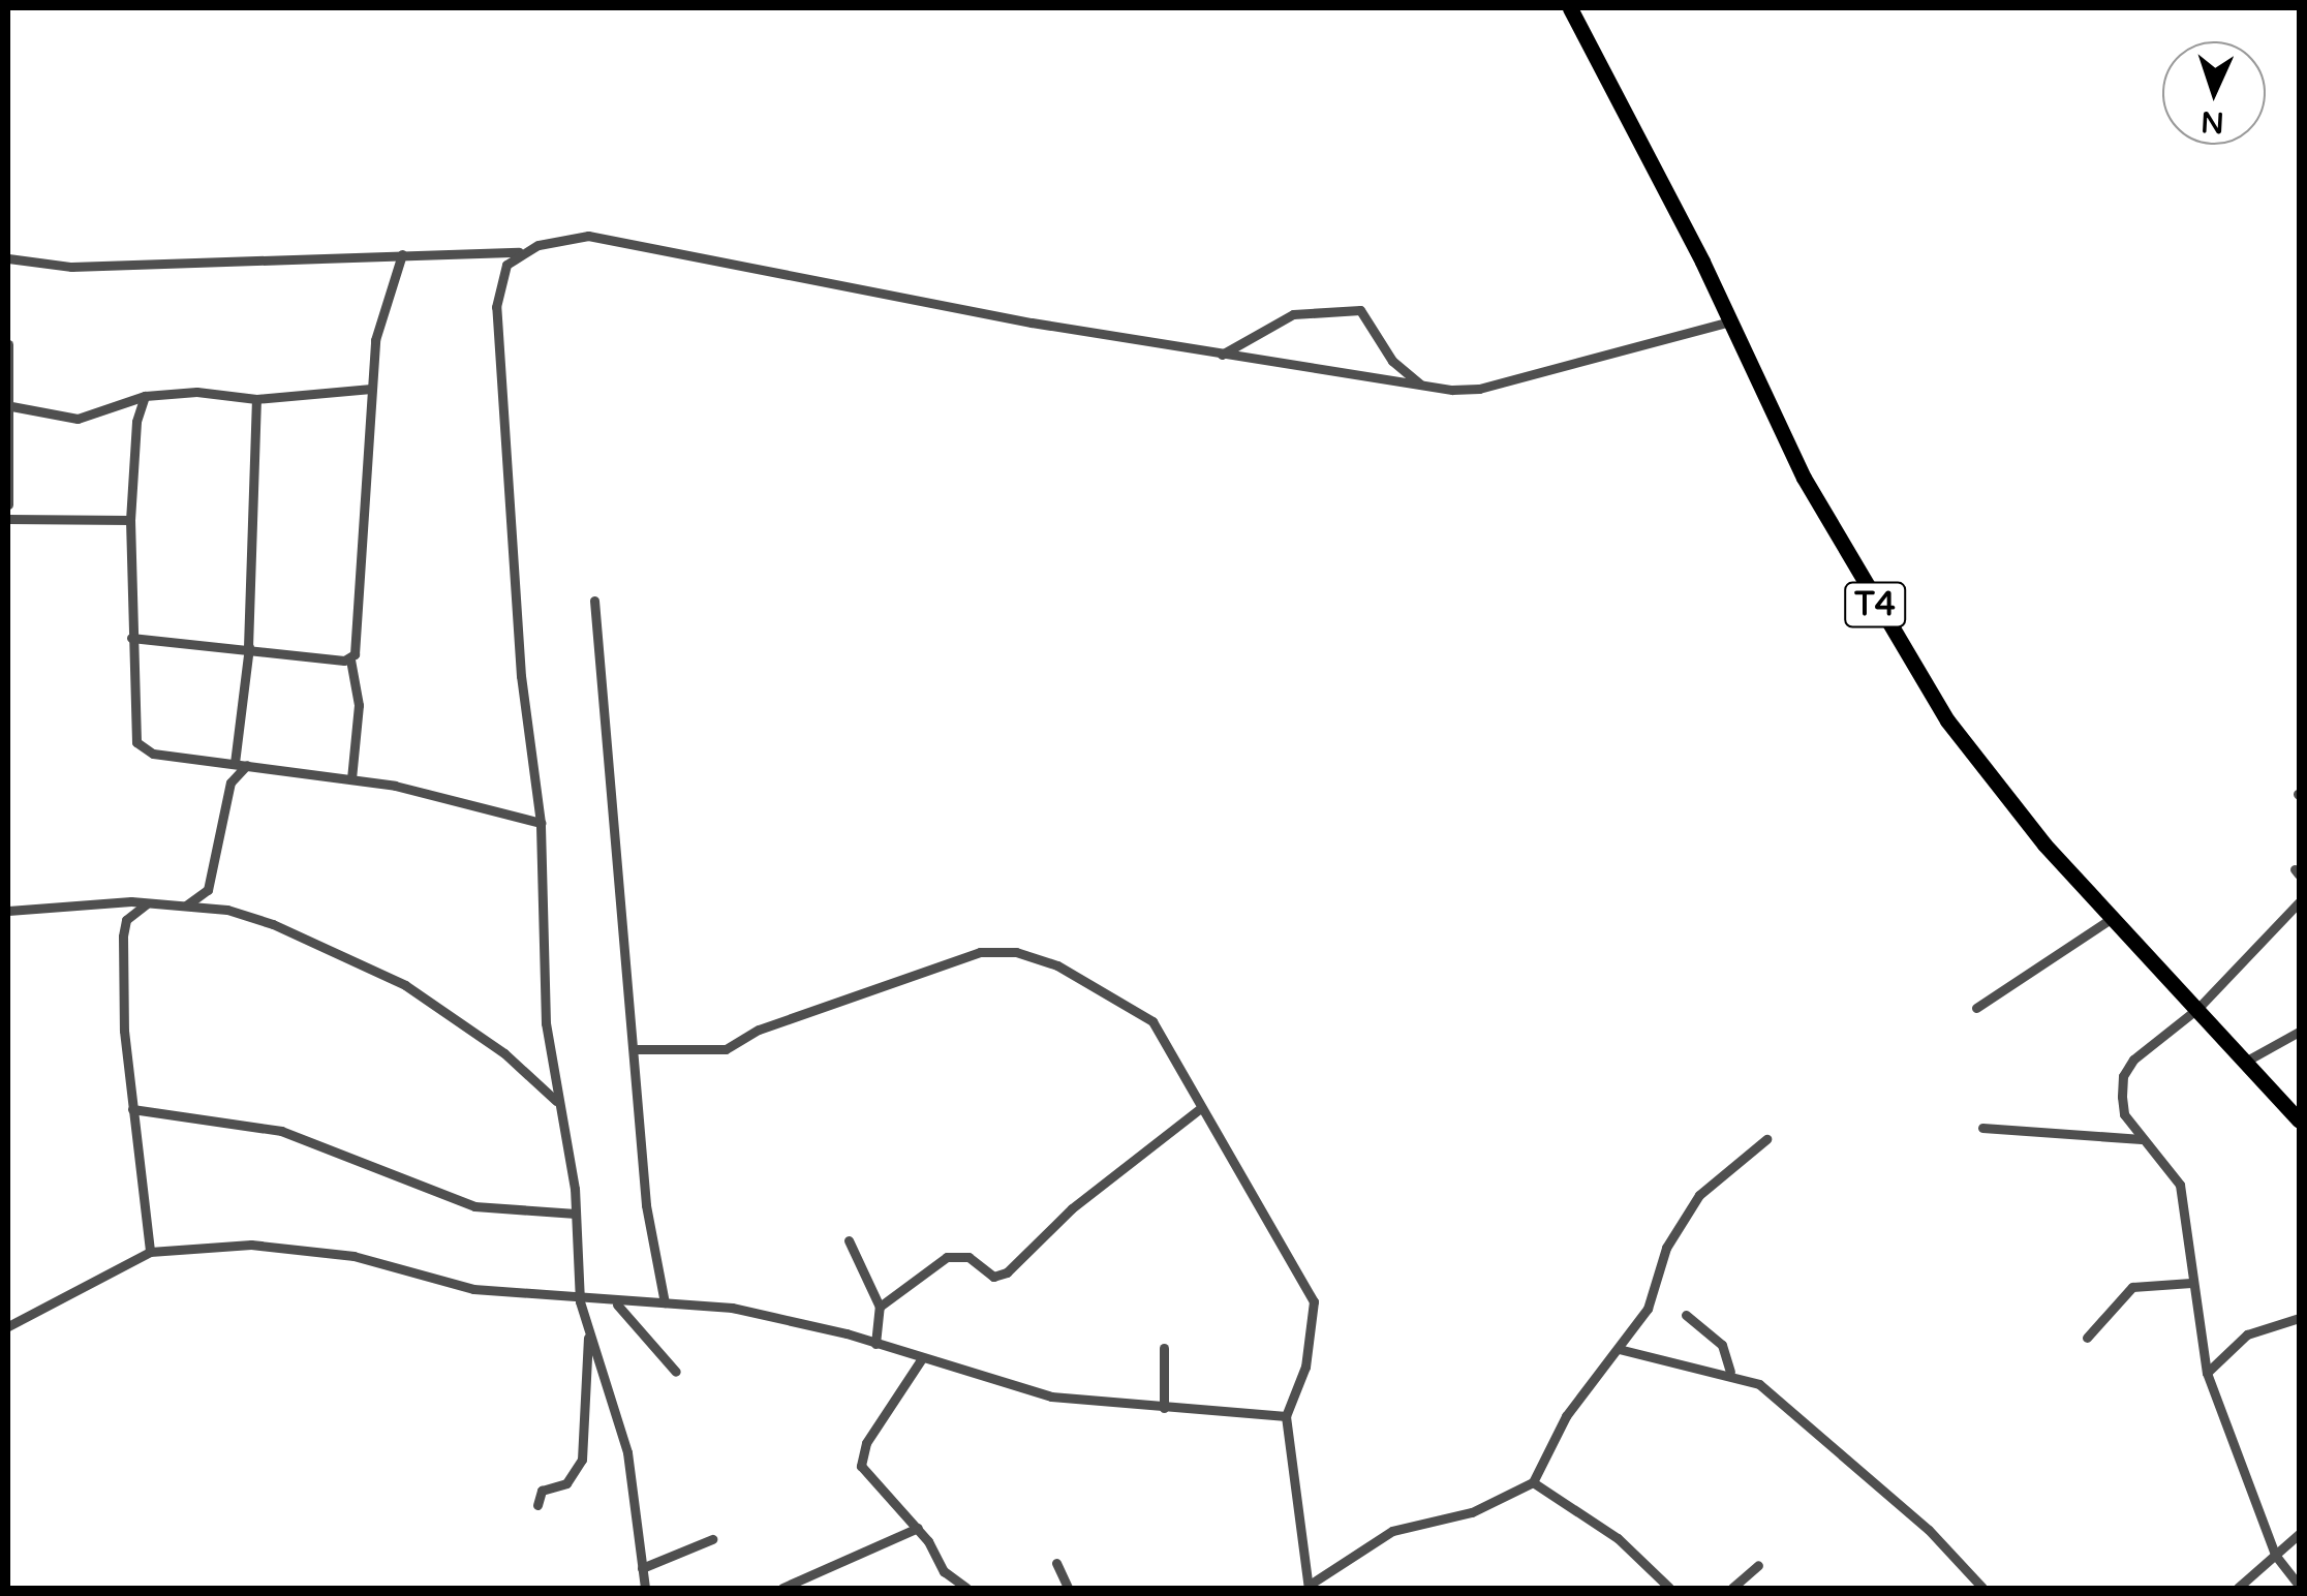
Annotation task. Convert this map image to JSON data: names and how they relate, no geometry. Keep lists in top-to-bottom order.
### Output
{
  "streets": {
    "highway": ["T4"]
  },
  "north": "bottom"
}
